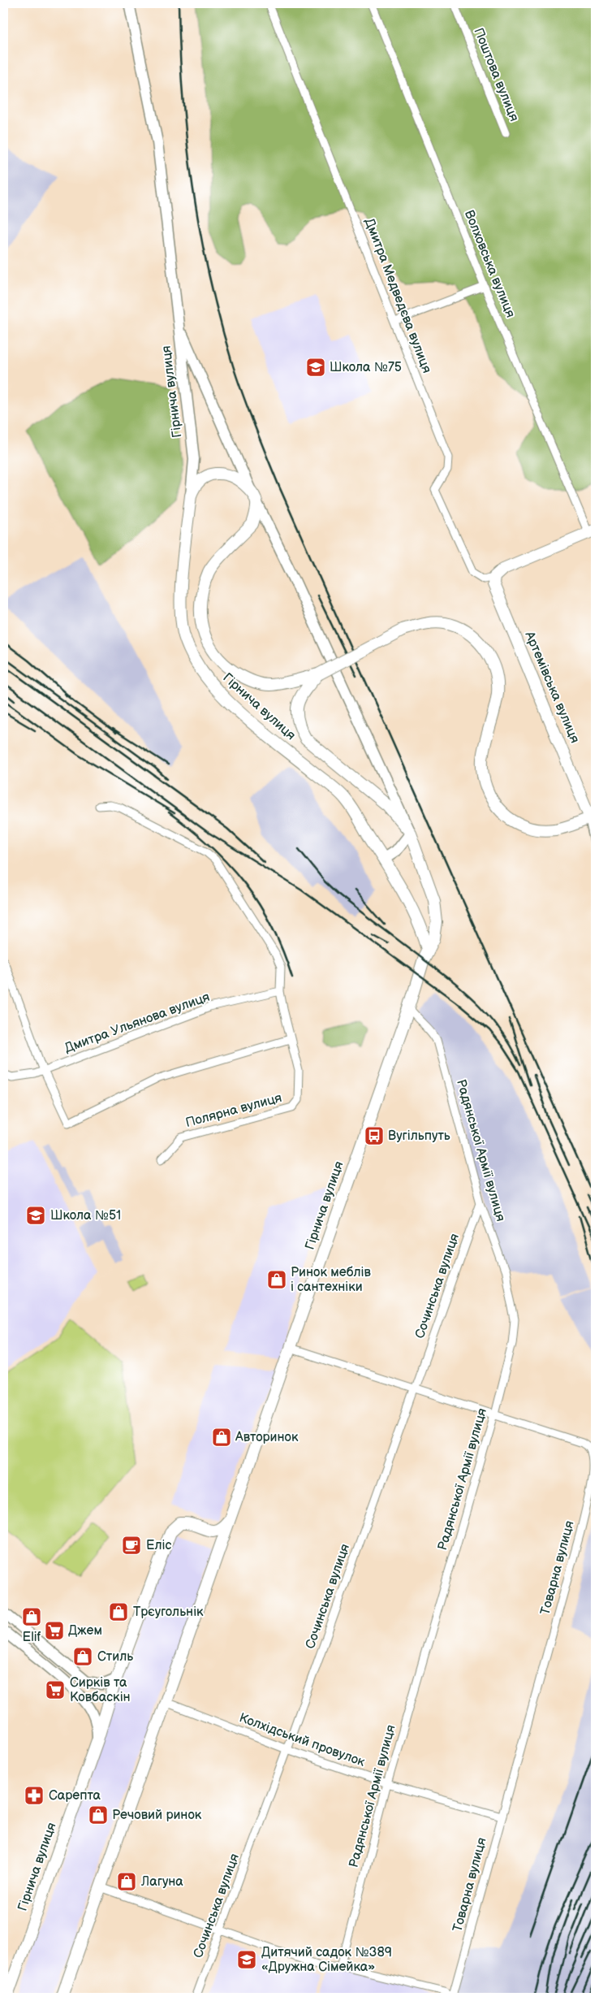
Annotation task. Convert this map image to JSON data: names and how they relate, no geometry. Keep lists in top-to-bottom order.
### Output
{
  "streets": {
    "main road": ["Гірнича вулиця", "Артемівська вулиця"],
    "street": [
      "Поштова вулиця",
      "Волховська вулиця",
      "Дмитра Медведєва вулиця",
      "Дмитра Ульянова вулиця",
      "Полярна вулиця",
      "Радянської Армії вулиця",
      "Сочинська вулиця",
      "Товарна вулиця",
      "Колхідський провулок"
    ]
  },
  "crossings": [
    ["Дмитра Медведєва вулиця", "Артемівська вулиця"],
    ["Гірнича вулиця", "Радянської Армії вулиця"],
    ["Гірнича вулиця", "Товарна вулиця"],
    ["Гірнича вулиця", "Колхідський провулок"],
    ["Радянської Армії вулиця", "Сочинська вулиця"],
    ["Радянської Армії вулиця", "Товарна вулиця"],
    ["Радянської Армії вулиця", "Колхідський провулок"],
    ["Сочинська вулиця", "Товарна вулиця"],
    ["Сочинська вулиця", "Колхідський провулок"],
    ["Товарна вулиця", "Колхідський провулок"]
  ],
  "places": {
    "school or university": ["Школа №75", "Школа №51", "Дитячий садок №389 «Дружна Сімейка»"],
    "bus stop": ["Вугільпуть"],
    "shop": [
      "Ринок меблів і сантехніки",
      "Авторинок",
      "Трєугольнік",
      "Elif",
      "Стиль",
      "Речовий ринок",
      "Лагуна"
    ],
    "cafe": ["Еліс"],
    "supermarket": ["Джем", "Сирків та Ковбаскін"],
    "pharmacy": ["Сарепта"]
  }
}
